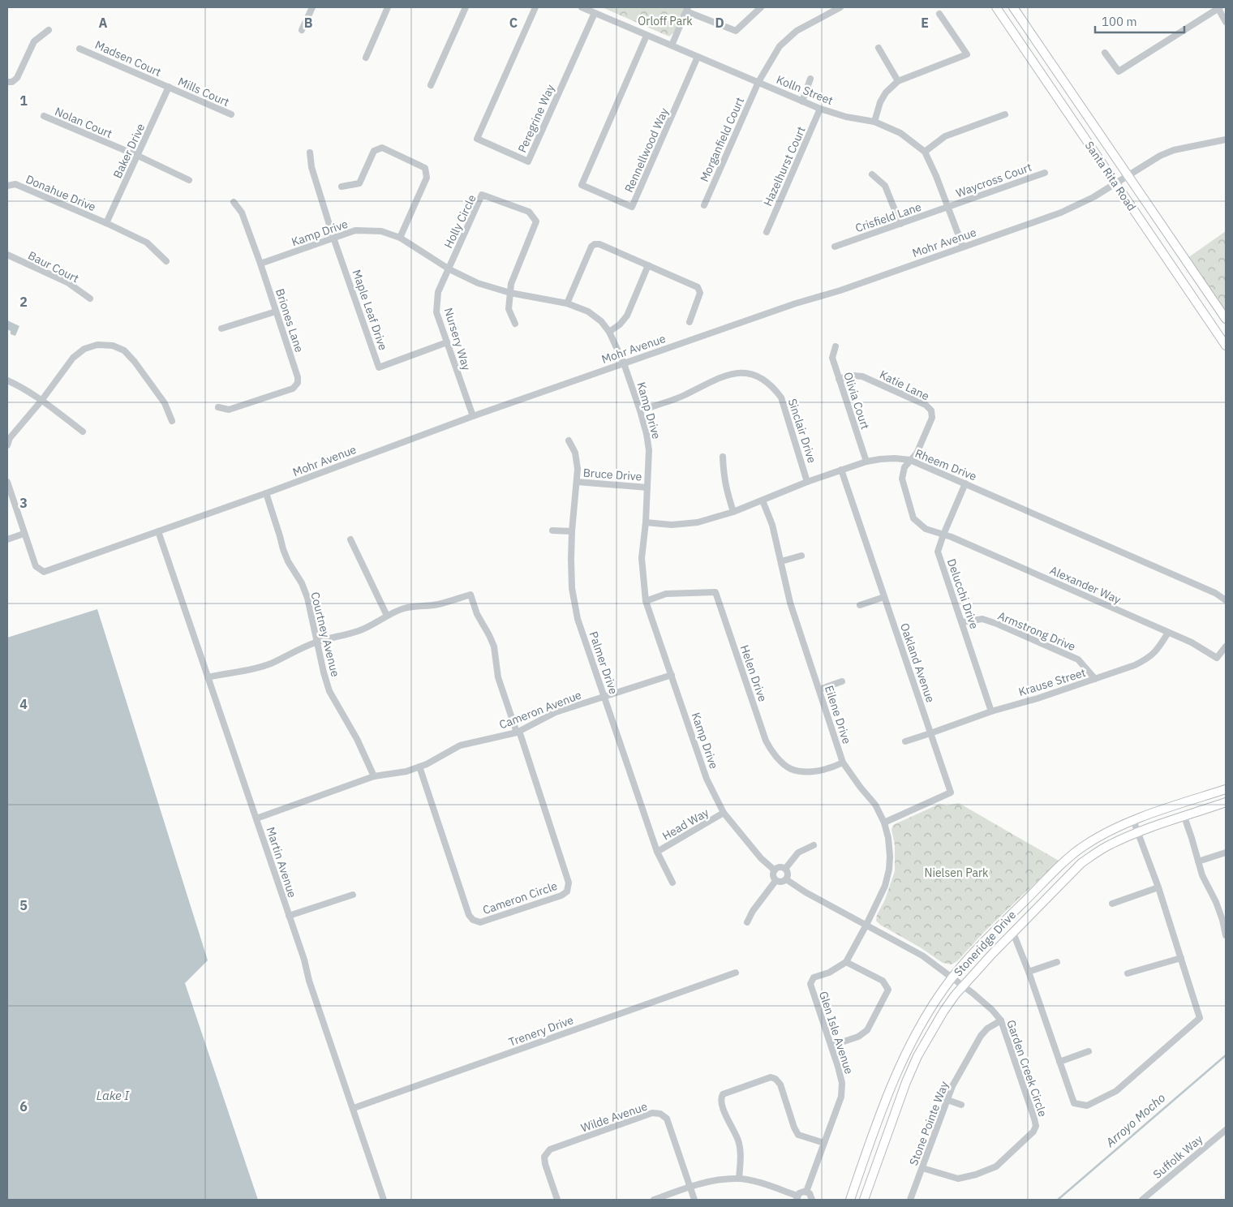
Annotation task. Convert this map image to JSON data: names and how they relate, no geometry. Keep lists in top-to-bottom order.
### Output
{
  "streets": {
    "main road": ["Santa Rita Road", "Stoneridge Drive"],
    "street": [
      "Madsen Court",
      "Kolln Street",
      "Mills Court",
      "Peregrine Way",
      "Nolan Court",
      "Morganfield Court",
      "Rennellwood Way",
      "Baker Drive",
      "Hazelhurst Court",
      "Waycross Court",
      "Donahue Drive",
      "Crisfield Lane",
      "Holly Circle",
      "Kamp Drive",
      "Mohr Avenue",
      "Baur Court",
      "Maple Leaf Drive",
      "Briones Lane",
      "Nursery Way",
      "Katie Lane",
      "Olivia Court",
      "Sinclair Drive",
      "Rheem Drive",
      "Bruce Drive",
      "Alexander Way",
      "Delucchi Drive",
      "Armstrong Drive",
      "Courtney Avenue",
      "Palmer Drive",
      "Oakland Avenue",
      "Helen Drive",
      "Krause Street",
      "Cameron Avenue",
      "Eilene Drive",
      "Head Way",
      "Martin Avenue",
      "Cameron Circle",
      "Trenery Drive",
      "Glen Isle Avenue",
      "Garden Creek Circle",
      "Wilde Avenue",
      "Stone Pointe Way",
      "Suffolk Way"
    ]
  },
  "crossings": [
    ["Madsen Court", "Mills Court"],
    ["Madsen Court", "Baker Drive"],
    ["Kolln Street", "Peregrine Way"],
    ["Kolln Street", "Morganfield Court"],
    ["Kolln Street", "Rennellwood Way"],
    ["Kolln Street", "Hazelhurst Court"],
    ["Kolln Street", "Waycross Court"],
    ["Kolln Street", "Crisfield Lane"],
    ["Kolln Street", "Mohr Avenue"],
    ["Mills Court", "Baker Drive"],
    ["Nolan Court", "Baker Drive"],
    ["Baker Drive", "Donahue Drive"],
    ["Santa Rita Road", "Mohr Avenue"],
    ["Waycross Court", "Crisfield Lane"],
    ["Holly Circle", "Kamp Drive"],
    ["Holly Circle", "Nursery Way"],
    ["Kamp Drive", "Mohr Avenue"],
    ["Kamp Drive", "Maple Leaf Drive"],
    ["Kamp Drive", "Briones Lane"],
    ["Kamp Drive", "Nursery Way"],
    ["Kamp Drive", "Sinclair Drive"],
    ["Kamp Drive", "Rheem Drive"],
    ["Kamp Drive", "Bruce Drive"],
    ["Kamp Drive", "Helen Drive"],
    ["Kamp Drive", "Cameron Avenue"],
    ["Kamp Drive", "Head Way"],
    ["Mohr Avenue", "Nursery Way"],
    ["Mohr Avenue", "Courtney Avenue"],
    ["Mohr Avenue", "Martin Avenue"],
    ["Maple Leaf Drive", "Nursery Way"],
    ["Katie Lane", "Olivia Court"],
    ["Katie Lane", "Rheem Drive"],
    ["Katie Lane", "Alexander Way"],
    ["Olivia Court", "Rheem Drive"],
    ["Sinclair Drive", "Rheem Drive"],
    ["Rheem Drive", "Alexander Way"],
    ["Rheem Drive", "Delucchi Drive"],
    ["Rheem Drive", "Oakland Avenue"],
    ["Rheem Drive", "Eilene Drive"],
    ["Bruce Drive", "Palmer Drive"],
    ["Alexander Way", "Delucchi Drive"],
    ["Alexander Way", "Krause Street"],
    ["Delucchi Drive", "Armstrong Drive"],
    ["Delucchi Drive", "Krause Street"],
    ["Armstrong Drive", "Krause Street"],
    ["Courtney Avenue", "Cameron Avenue"],
    ["Palmer Drive", "Cameron Avenue"],
    ["Palmer Drive", "Head Way"],
    ["Oakland Avenue", "Krause Street"],
    ["Oakland Avenue", "Eilene Drive"],
    ["Helen Drive", "Eilene Drive"],
    ["Cameron Avenue", "Martin Avenue"],
    ["Cameron Avenue", "Cameron Circle"],
    ["Eilene Drive", "Glen Isle Avenue"],
    ["Martin Avenue", "Trenery Drive"],
    ["Stoneridge Drive", "Garden Creek Circle"],
    ["Garden Creek Circle", "Stone Pointe Way"]
  ],
  "water": ["Lake I", "Arroyo Mocho"],
  "parks": ["Orloff Park", "Nielsen Park"],
  "scale_bar": "100 m",
  "grid": {
    "columns": [
      "A",
      "B",
      "C",
      "D",
      "E"
    ],
    "rows": [
      "1",
      "2",
      "3",
      "4",
      "5",
      "6"
    ]
  }
}
